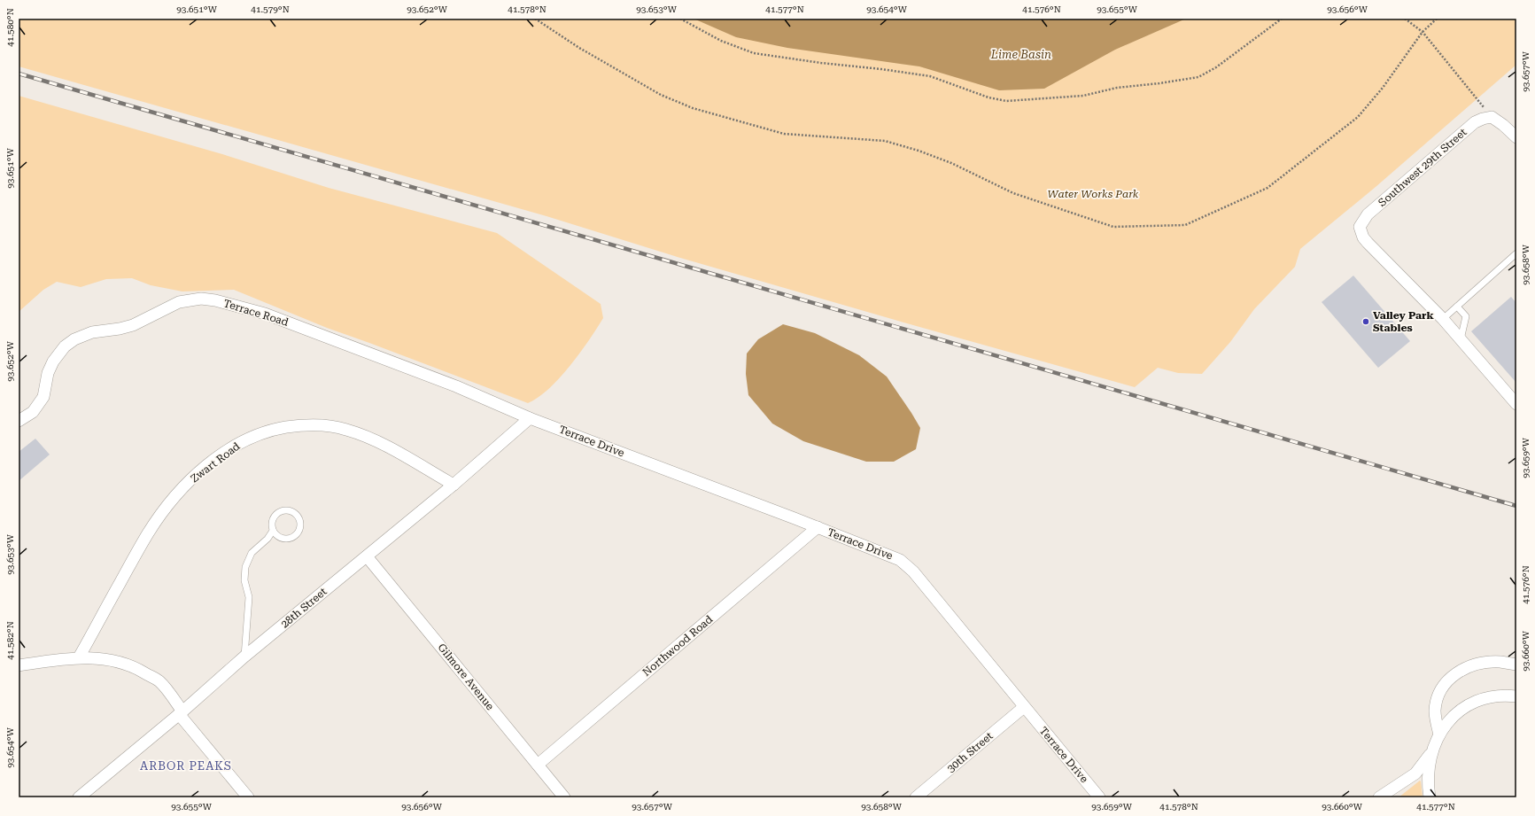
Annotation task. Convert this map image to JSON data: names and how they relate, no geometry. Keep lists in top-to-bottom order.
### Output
{
  "streets": {
    "street": [
      "Southwest 29th Street",
      "Terrace Road",
      "Terrace Drive",
      "Zwart Road",
      "28th Street",
      "Northwood Road",
      "Gilmore Avenue",
      "30th Street"
    ]
  },
  "crossings": [
    ["Terrace Road", "Terrace Drive"],
    ["Terrace Road", "28th Street"],
    ["Terrace Drive", "28th Street"],
    ["Terrace Drive", "Northwood Road"],
    ["Terrace Drive", "30th Street"],
    ["Zwart Road", "28th Street"],
    ["28th Street", "Gilmore Avenue"],
    ["Northwood Road", "Gilmore Avenue"]
  ],
  "districts": ["ARBOR PEAKS"],
  "water": ["Lime Basin"],
  "parks": ["Water Works Park"],
  "places": ["Valley Park Stables"],
  "coordinates": [
    "93.651°W",
    "41.579°N",
    "93.652°W",
    "41.578°N",
    "93.653°W",
    "41.577°N",
    "93.654°W",
    "41.576°N",
    "93.655°W",
    "93.656°W",
    "41.580°N",
    "93.657°W",
    "93.658°W",
    "93.659°W",
    "41.582°N",
    "93.660°W"
  ]
}
